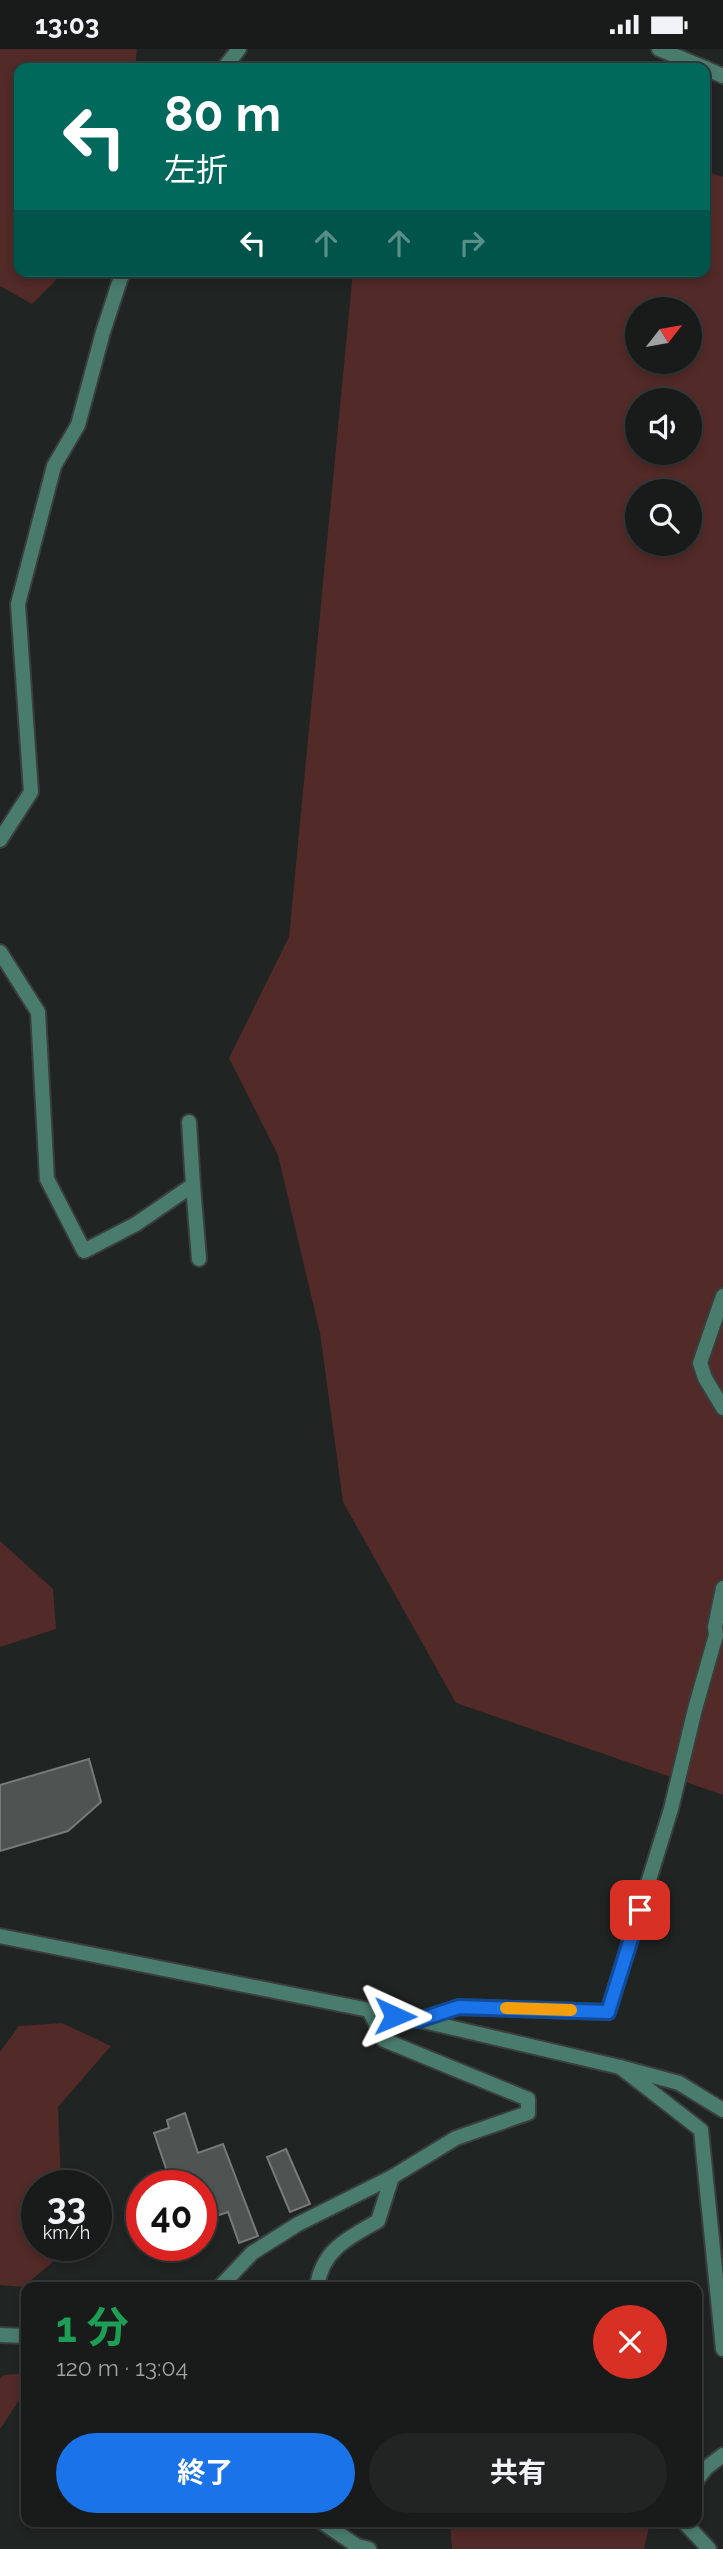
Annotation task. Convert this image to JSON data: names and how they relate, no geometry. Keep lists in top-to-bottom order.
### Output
{
  "north": "top right",
  "page": {
    "status": "13:03",
    "turn": ["80 m", "左折"],
    "speed": "33 km/h",
    "limit": "40",
    "heading": ["1 分", "120 m · 13:04"],
    "buttons": ["終了", "共有"]
  }
}
